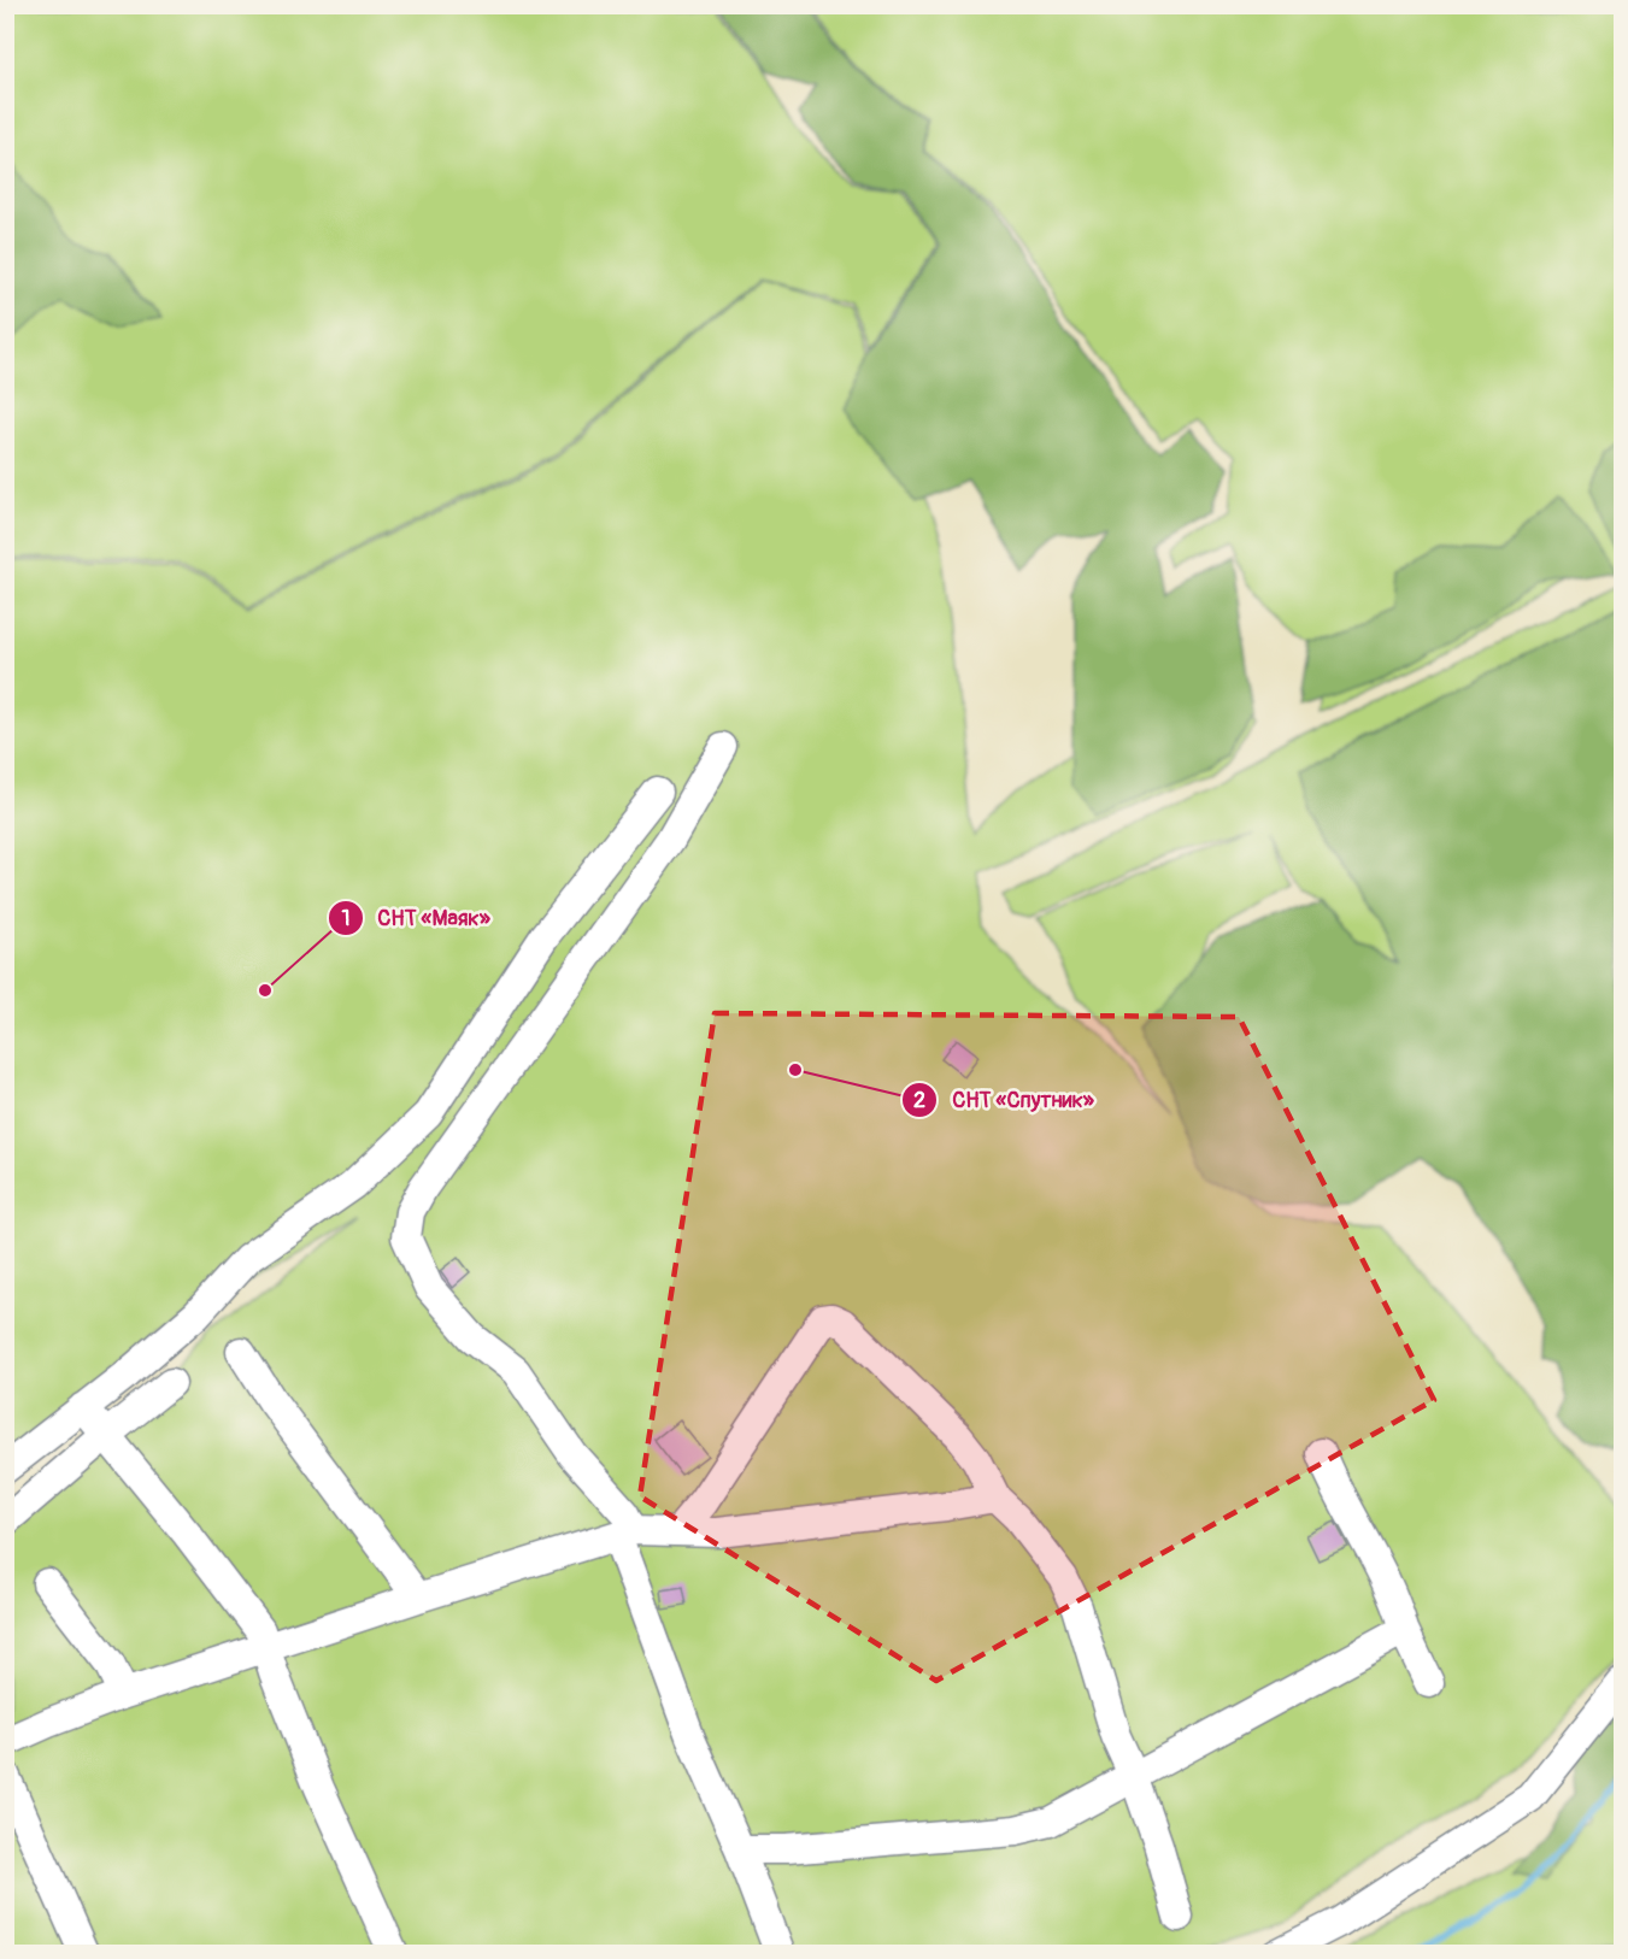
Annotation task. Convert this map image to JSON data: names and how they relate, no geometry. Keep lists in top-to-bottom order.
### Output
{
  "places": ["СНТ «Маяк»", "СНТ «Спутник»"]
}
